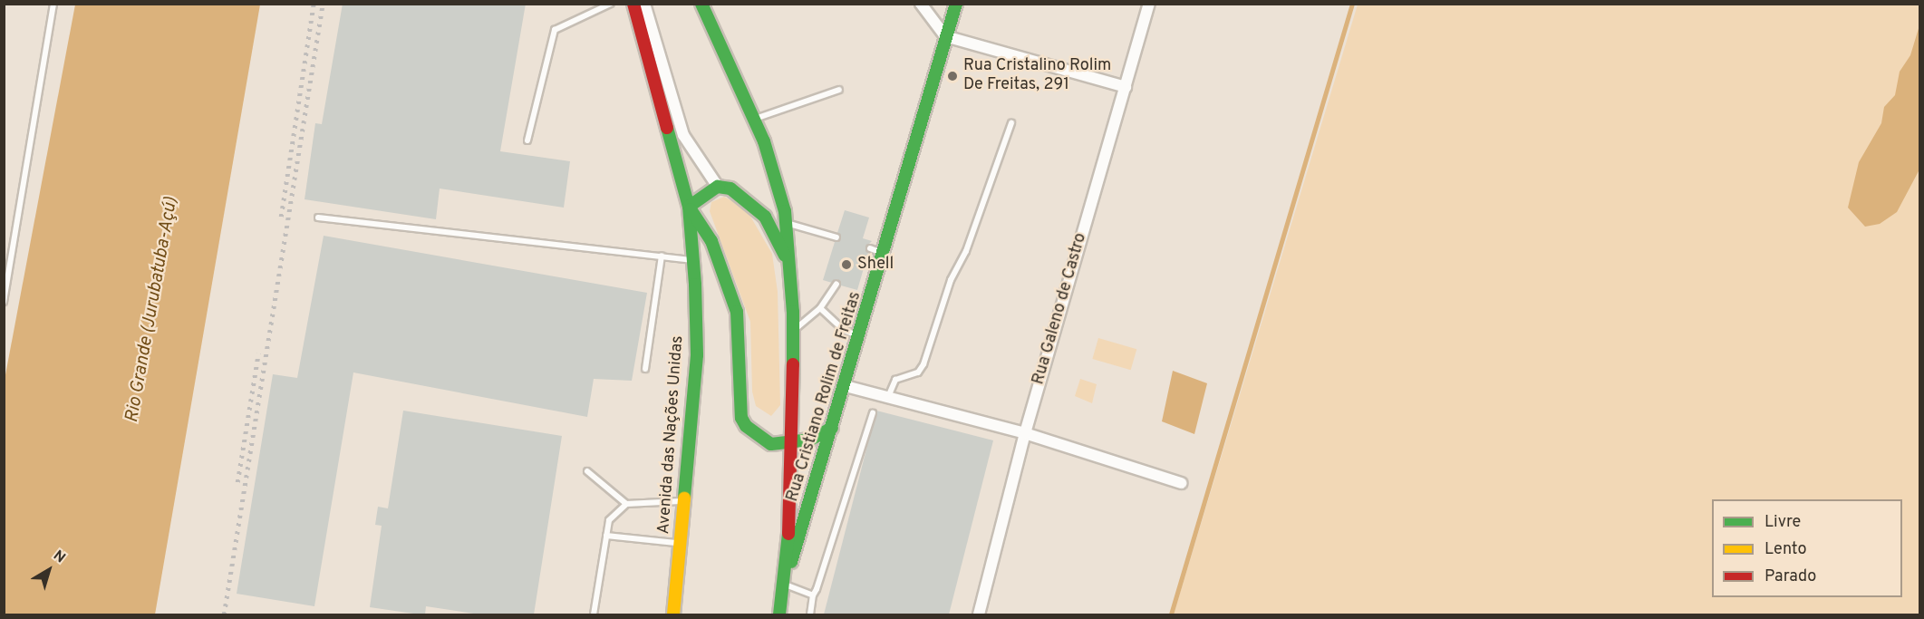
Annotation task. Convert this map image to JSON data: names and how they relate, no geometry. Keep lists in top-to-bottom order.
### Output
{
  "streets": {
    "main road": ["Rua Cristiano Rolim de Freitas", "Avenida das Nações Unidas"],
    "street": ["Rua Galeno de Castro"]
  },
  "water": ["Rio Grande (Jurubatuba-Açú)"],
  "places": ["Rua Cristalino Rolim De Freitas, 291", "Shell"],
  "legend": ["Livre", "Lento", "Parado"],
  "north": "top right"
}
